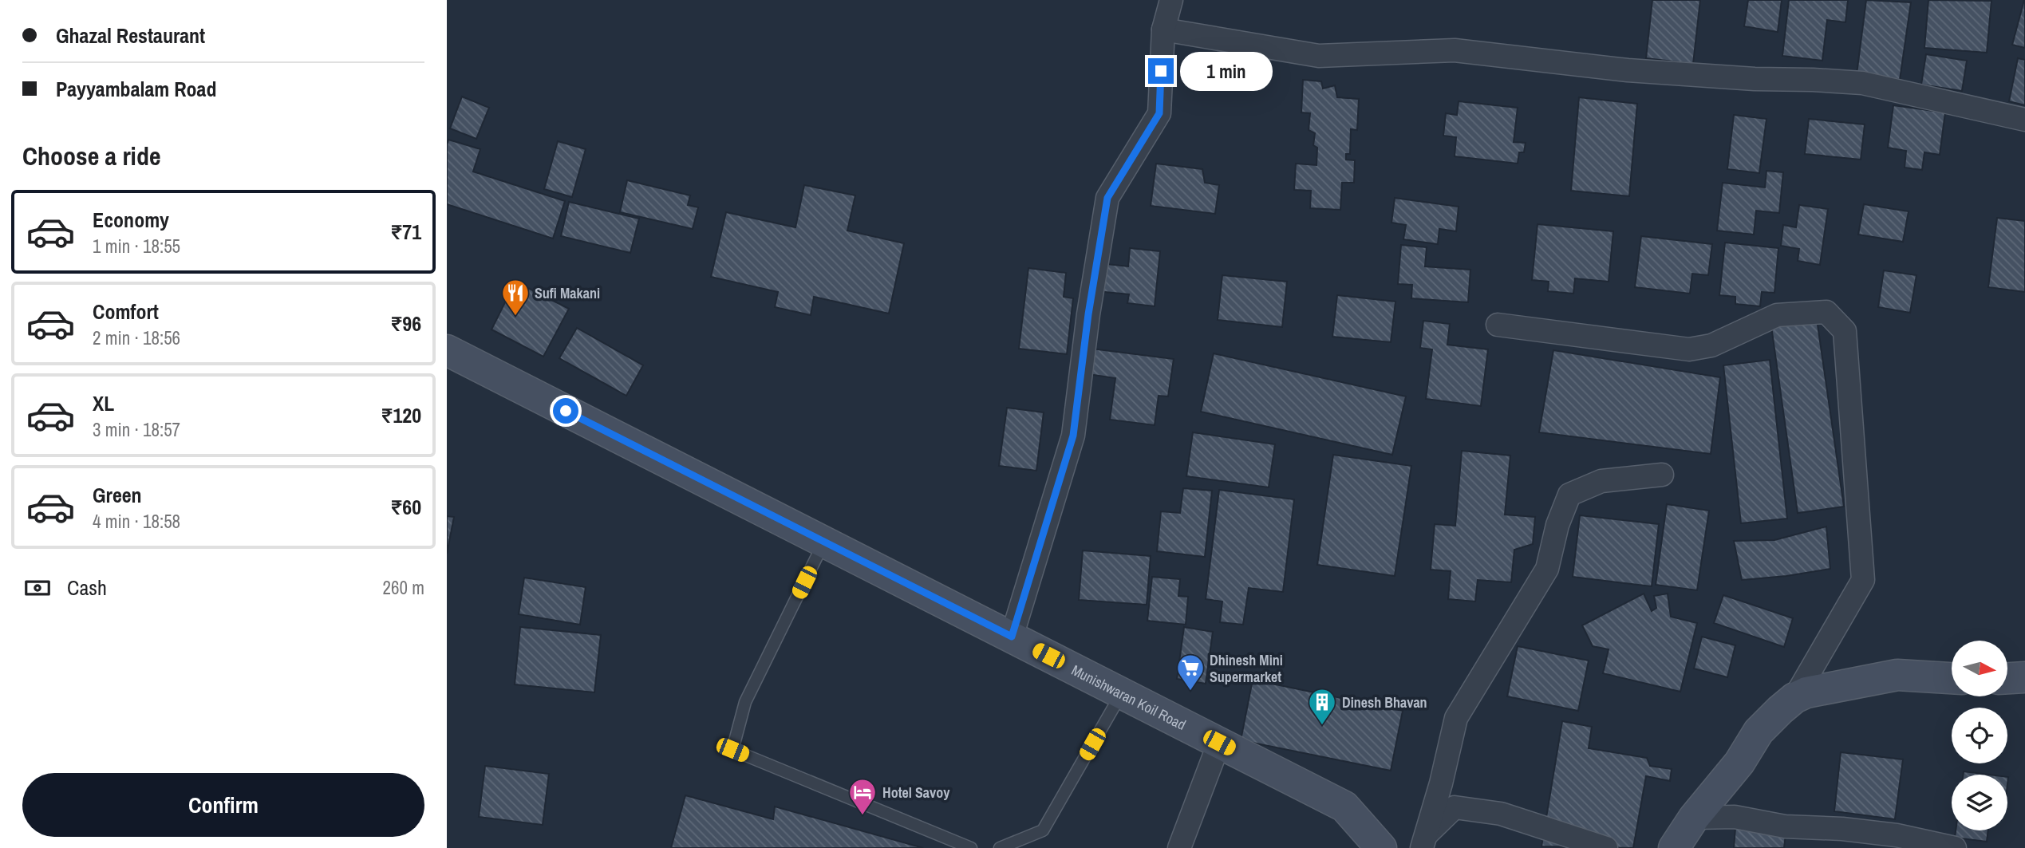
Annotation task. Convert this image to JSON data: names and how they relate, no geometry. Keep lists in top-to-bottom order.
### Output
{
  "streets": {
    "main road": ["Munishwaran Koil Road"]
  },
  "places": {
    "restaurant": ["Sufi Makani"],
    "supermarket": ["Dhinesh Mini Supermarket"],
    "building": ["Dinesh Bhavan"],
    "hotel": ["Hotel Savoy"]
  },
  "north": "right",
  "page": {
    "banner": ["Ghazal Restaurant", "Payyambalam Road"],
    "bubble": "1 min",
    "heading": "Choose a ride",
    "list": [
      {
        "name": "Economy",
        "note": "1 min · 18:55",
        "value": "₹71"
      },
      {
        "name": "Comfort",
        "note": "2 min · 18:56",
        "value": "₹96"
      },
      {
        "name": "XL",
        "note": "3 min · 18:57",
        "value": "₹120"
      },
      {
        "name": "Green",
        "note": "4 min · 18:58",
        "value": "₹60"
      }
    ],
    "pay": ["Cash", "260 m"],
    "buttons": "Confirm"
  }
}
